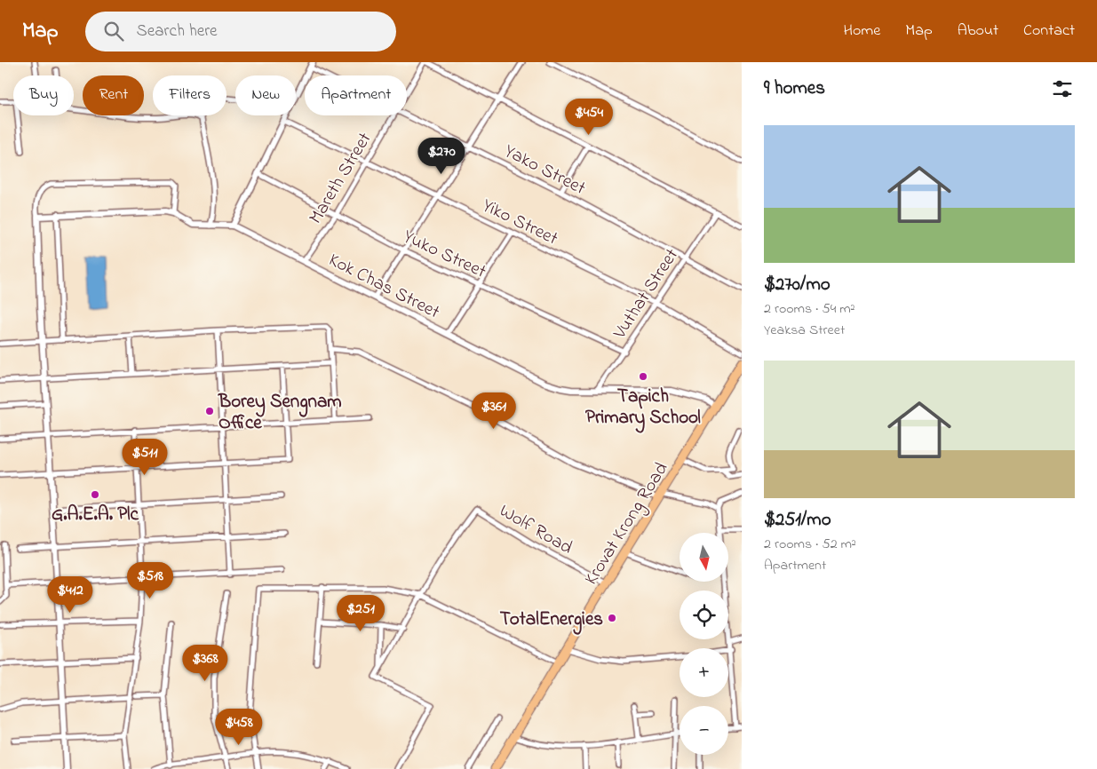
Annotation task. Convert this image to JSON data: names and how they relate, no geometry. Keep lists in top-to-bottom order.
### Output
{
  "streets": {
    "highway": ["Krovat Krong Road"],
    "street": [
      "Yako Street",
      "Mareth Street",
      "Yiko Street",
      "Yuko Street",
      "Kok Chas Street",
      "Vuthat Street",
      "Wolf Road"
    ]
  },
  "crossings": [
    ["Yako Street", "Vuthat Street"],
    ["Mareth Street", "Yiko Street"],
    ["Mareth Street", "Yuko Street"],
    ["Mareth Street", "Kok Chas Street"],
    ["Yiko Street", "Vuthat Street"],
    ["Yuko Street", "Vuthat Street"],
    ["Kok Chas Street", "Vuthat Street"],
    ["Kok Chas Street", "Krovat Krong Road"],
    ["Krovat Krong Road", "Wolf Road"]
  ],
  "places": [
    "Tapich Primary School",
    "Borey Sengnam Office",
    "G.A.E.A. Plc",
    "TotalEnergies"
  ],
  "north": "bottom",
  "page": {
    "header": "Map",
    "search": "Search here",
    "nav": [
      "Home",
      "Map",
      "About",
      "Contact"
    ],
    "heading": "9 homes",
    "chip": [
      "Buy",
      "Rent",
      "Filters",
      "New",
      "Apartment"
    ],
    "price": [
      "$454",
      "$270",
      "$361",
      "$511",
      "$518",
      "$412",
      "$251",
      "$368",
      "$458"
    ],
    "list": [
      {
        "name": "$270/mo",
        "note": "2 rooms · 54 m² · Yeaksa Street"
      },
      {
        "name": "$251/mo",
        "note": "2 rooms · 52 m² · Apartment"
      }
    ],
    "map_buttons": ["+", "−"]
  }
}
